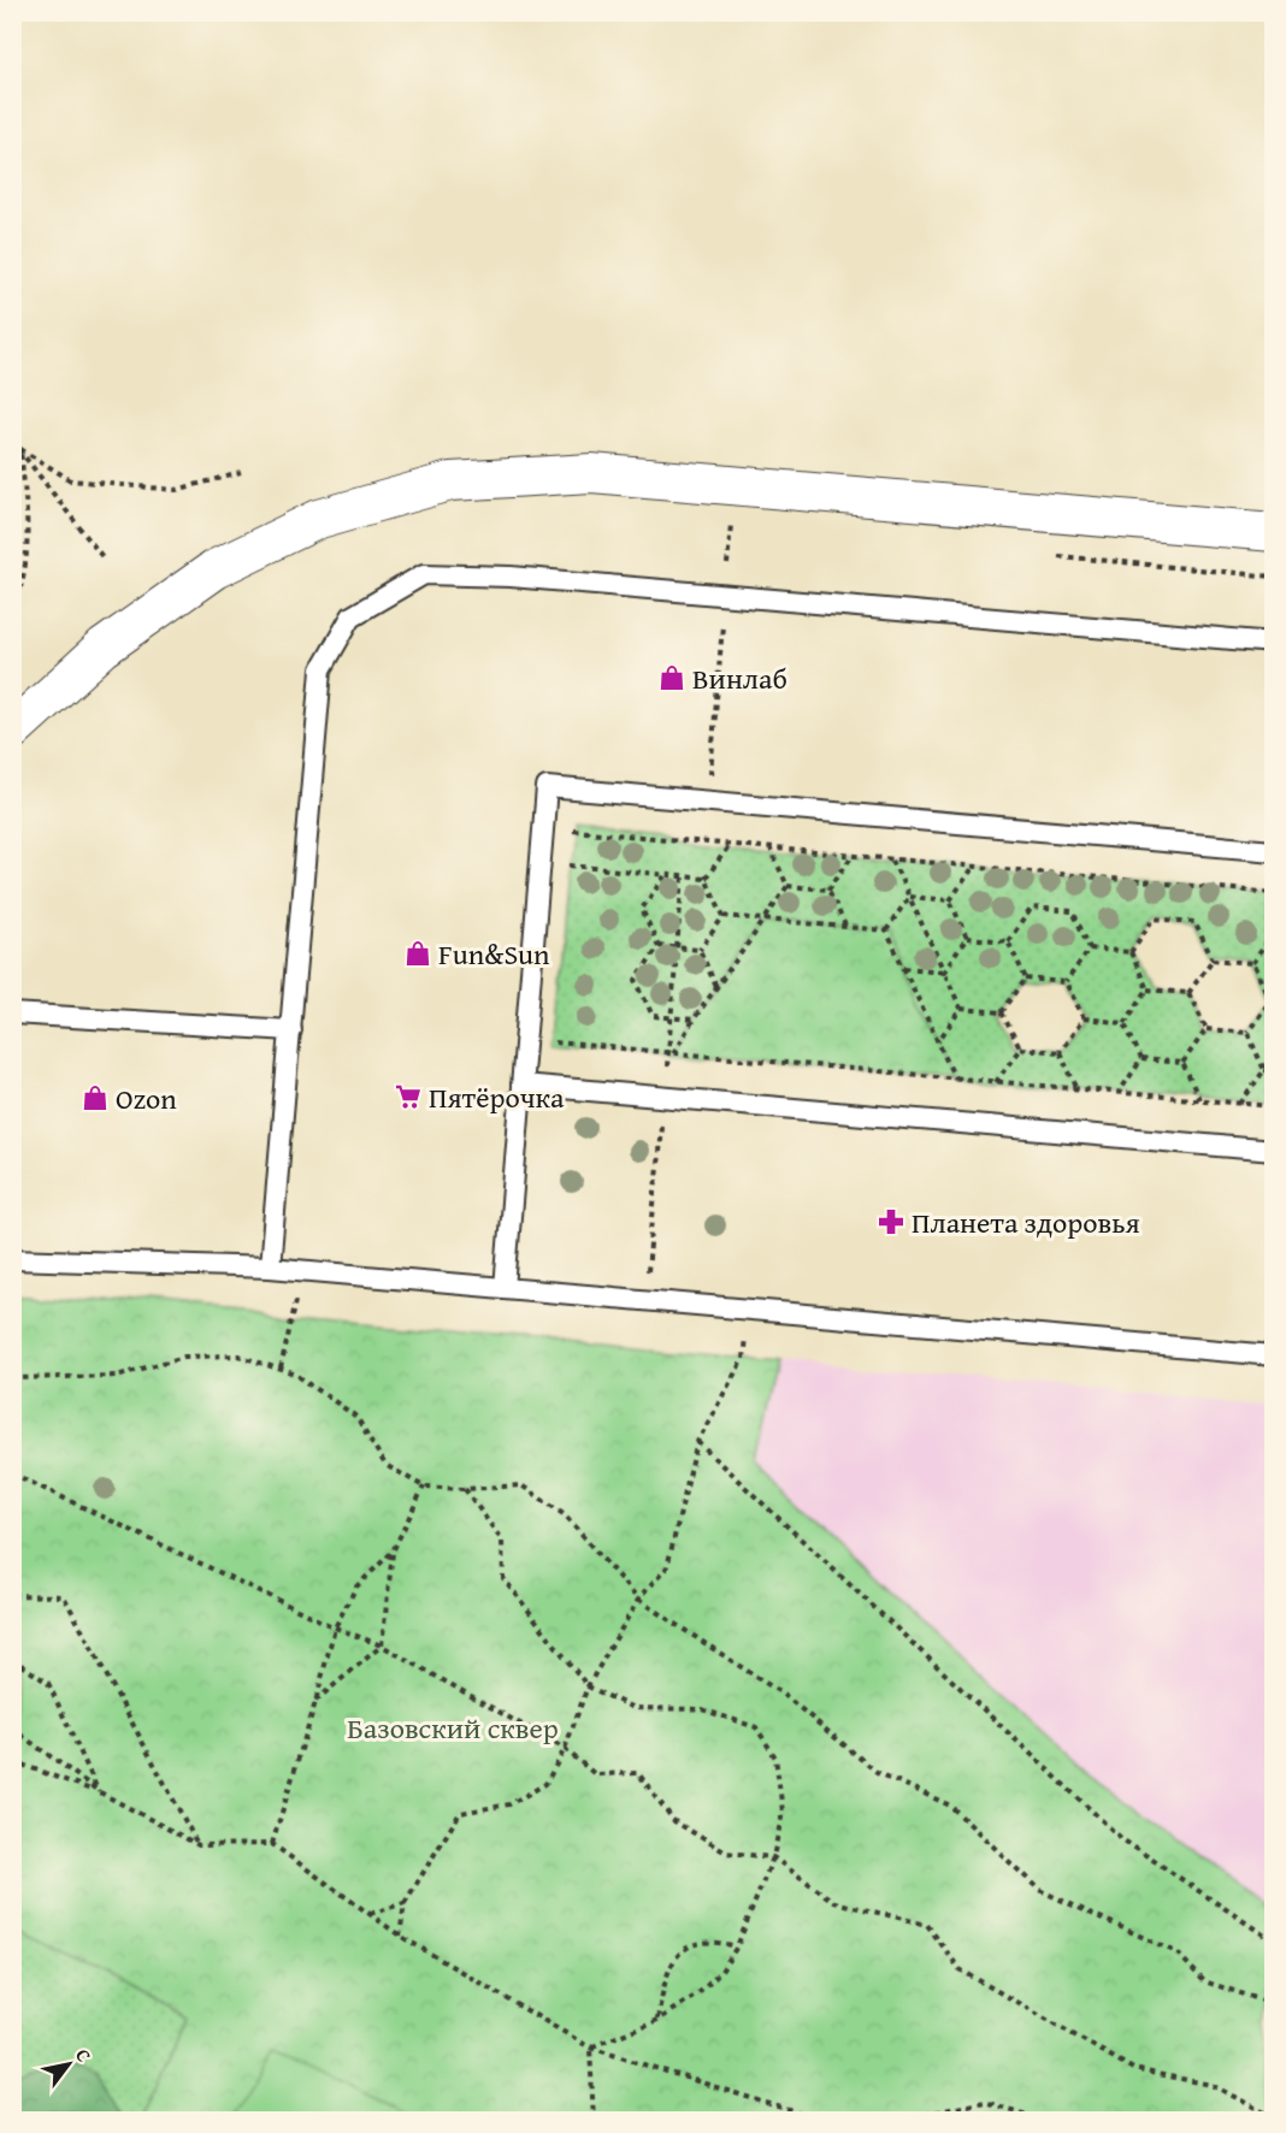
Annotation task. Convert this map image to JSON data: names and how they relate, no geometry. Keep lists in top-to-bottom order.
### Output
{
  "parks": ["Базовский сквер"],
  "places": {
    "shop": ["Винлаб", "Fun&Sun", "Ozon"],
    "supermarket": ["Пятёрочка"],
    "pharmacy": ["Планета здоровья"]
  },
  "north": "top right"
}
